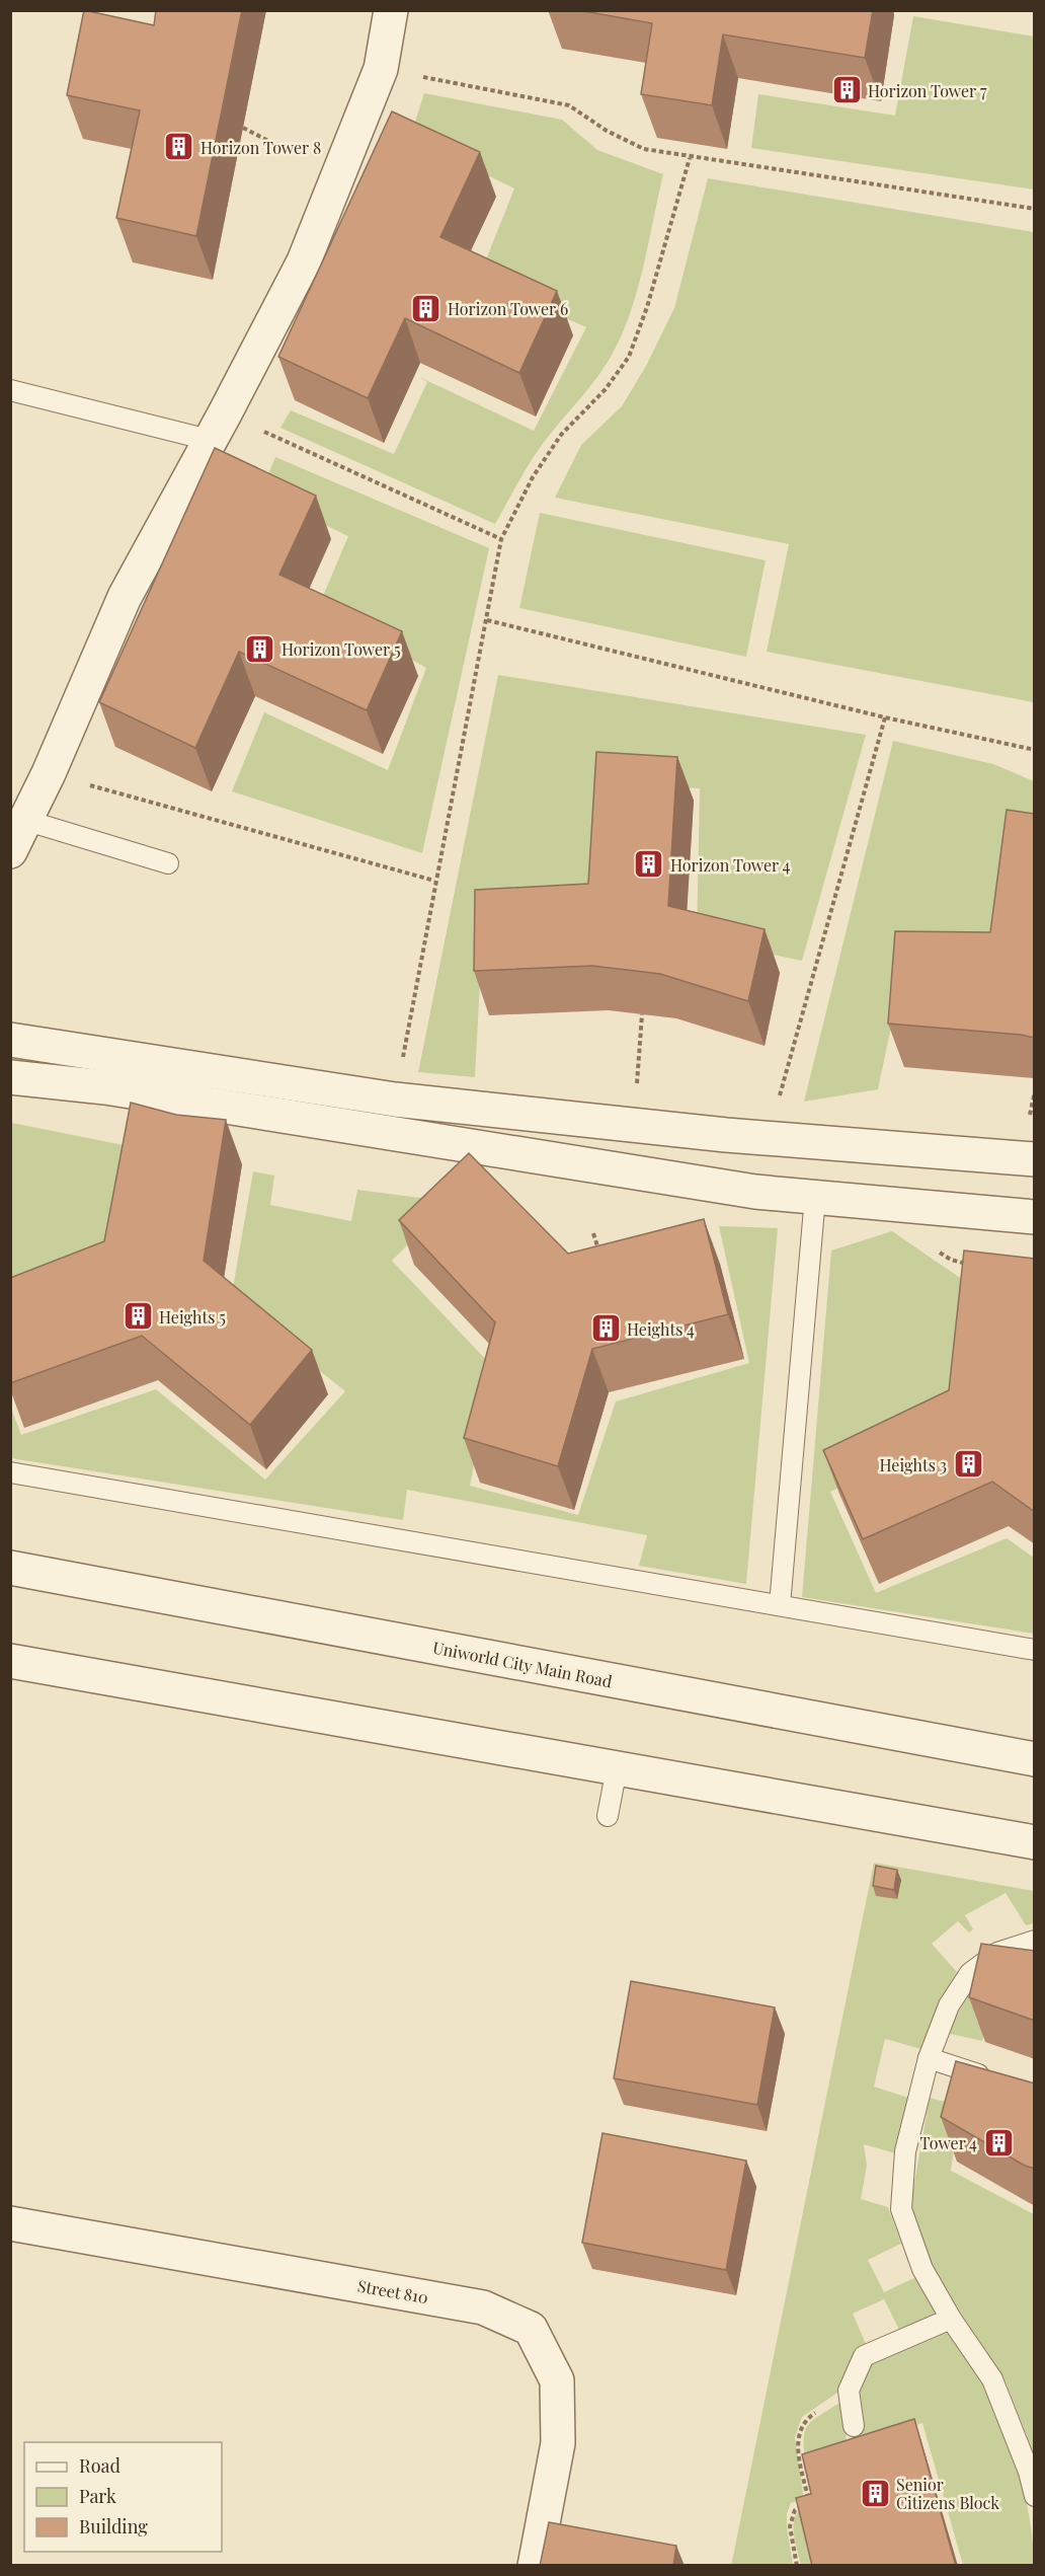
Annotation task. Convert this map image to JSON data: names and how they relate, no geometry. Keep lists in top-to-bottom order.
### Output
{
  "streets": {
    "street": ["Uniworld City Main Road", "Street 810"]
  },
  "places": {
    "building": [
      "Horizon Tower 7",
      "Horizon Tower 8",
      "Horizon Tower 6",
      "Horizon Tower 5",
      "Horizon Tower 4",
      "Heights 5",
      "Heights 4",
      "Heights 3",
      "Tower 4",
      "Senior Citizens Block"
    ]
  },
  "legend": ["Road", "Park", "Building"]
}
